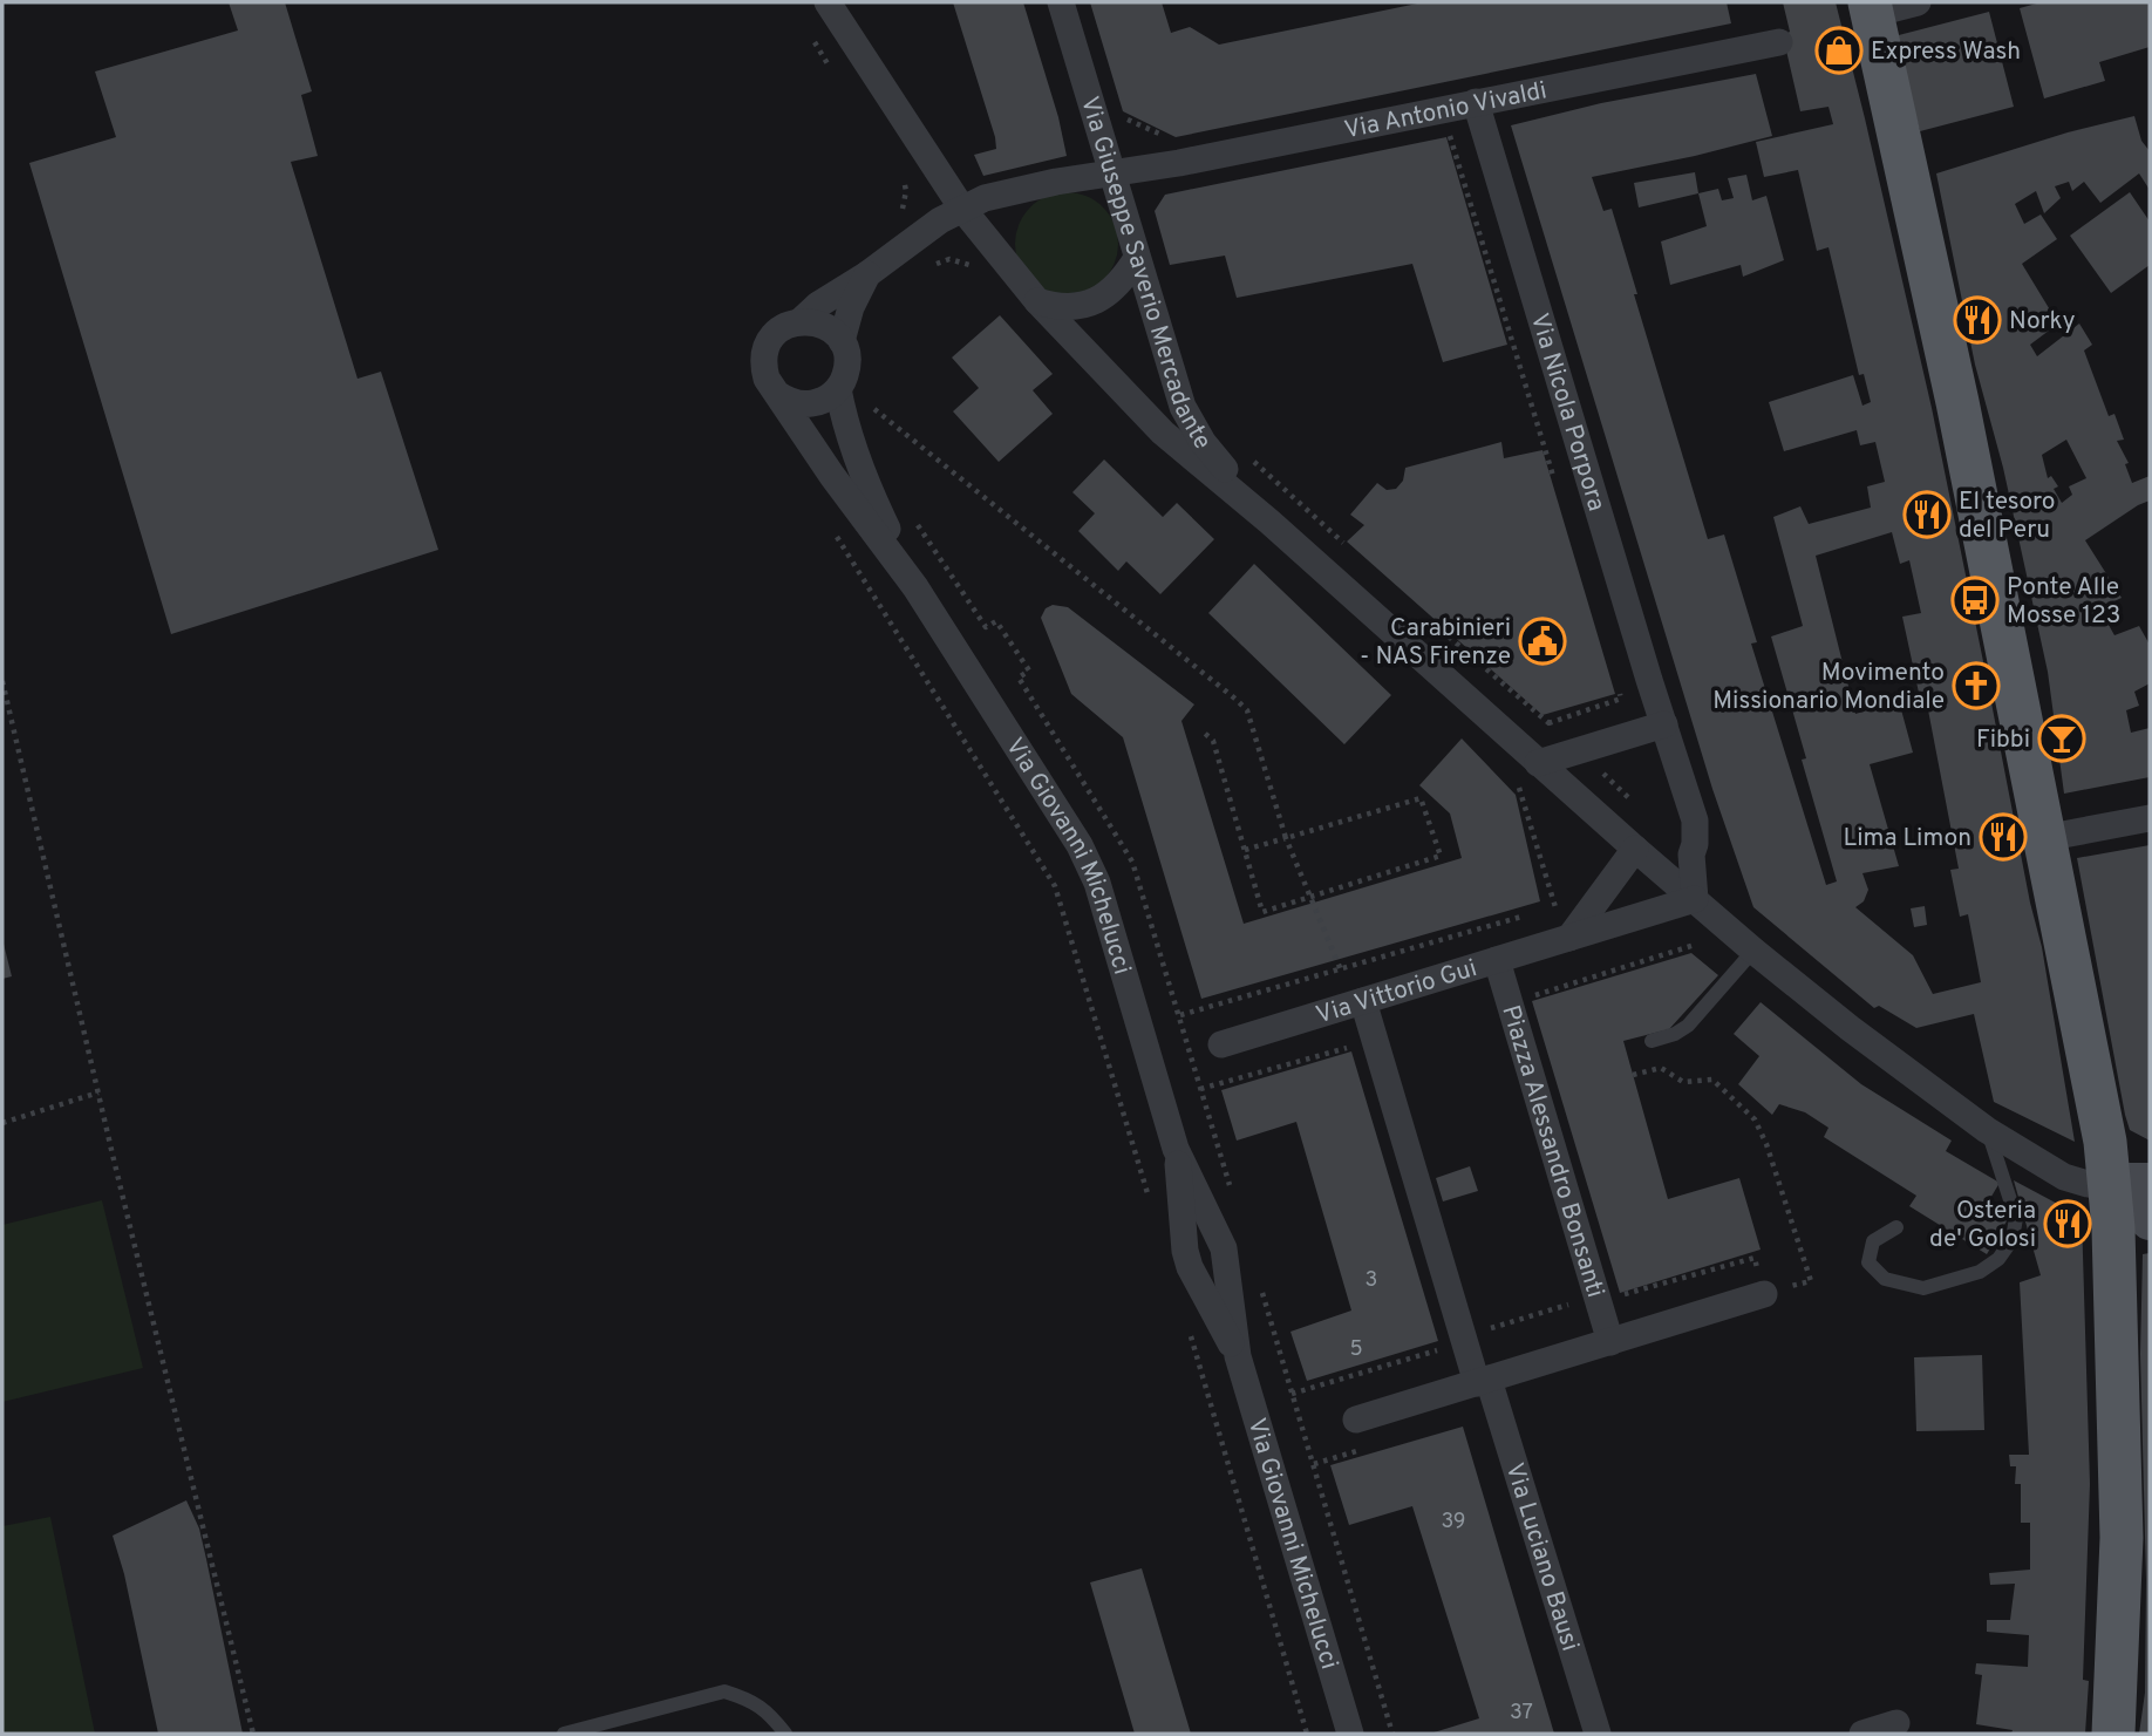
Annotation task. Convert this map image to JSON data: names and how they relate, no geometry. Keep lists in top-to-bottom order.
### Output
{
  "streets": {
    "street": [
      "Via Antonio Vivaldi",
      "Via Giuseppe Saverio Mercadante",
      "Via Nicola Porpora",
      "Via Giovanni Michelucci",
      "Via Vittorio Gui",
      "Piazza Alessandro Bonsanti",
      "Via Luciano Bausi"
    ]
  },
  "crossings": [
    ["Via Antonio Vivaldi", "Via Giuseppe Saverio Mercadante"],
    ["Via Antonio Vivaldi", "Via Nicola Porpora"],
    ["Via Antonio Vivaldi", "Via Giovanni Michelucci"],
    ["Via Nicola Porpora", "Via Vittorio Gui"],
    ["Via Vittorio Gui", "Piazza Alessandro Bonsanti"]
  ],
  "places": {
    "shop": ["Express Wash"],
    "restaurant": [
      "Norky",
      "El tesoro del Peru",
      "Lima Limon",
      "Osteria de' Golosi"
    ],
    "bus stop": ["Ponte Alle Mosse 123"],
    "public building": ["Carabinieri - NAS Firenze"],
    "church": ["Movimento Missionario Mondiale"],
    "bar": ["Fibbi"]
  },
  "house_numbers": [
    "3",
    "5",
    "39",
    "37"
  ]
}
